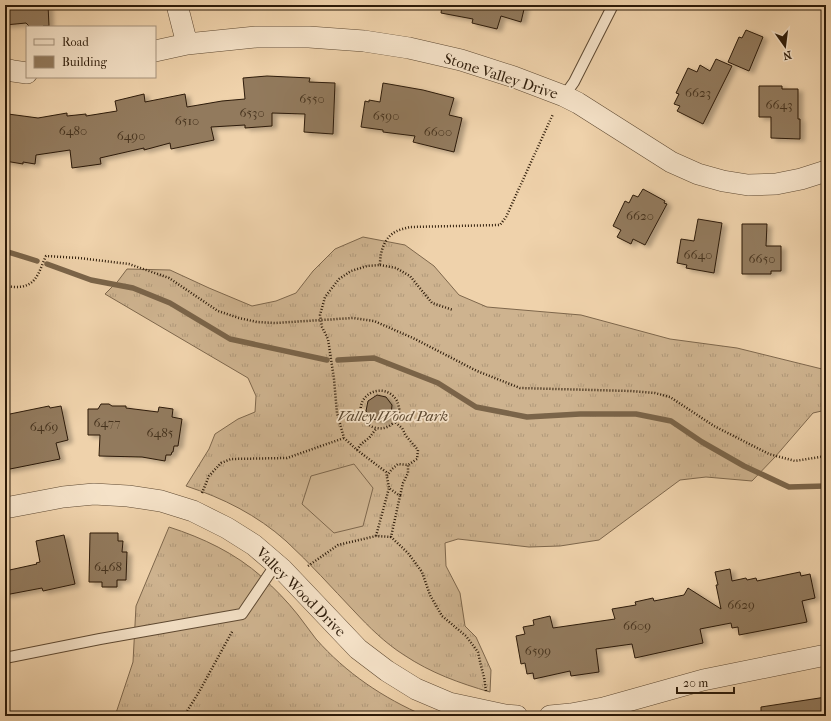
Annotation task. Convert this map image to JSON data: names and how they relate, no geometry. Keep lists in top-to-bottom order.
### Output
{
  "streets": {
    "street": ["Stone Valley Drive", "Valley Wood Drive"]
  },
  "parks": ["Valley Wood Park"],
  "house_numbers": [
    "6623",
    "6550",
    "6643",
    "6530",
    "6590",
    "6510",
    "6480",
    "6600",
    "6490",
    "6620",
    "6640",
    "6650",
    "6477",
    "6469",
    "6485",
    "6468",
    "6629",
    "6609",
    "6599"
  ],
  "legend": ["Road", "Building"],
  "scale_bar": "20 m",
  "north": "bottom"
}
